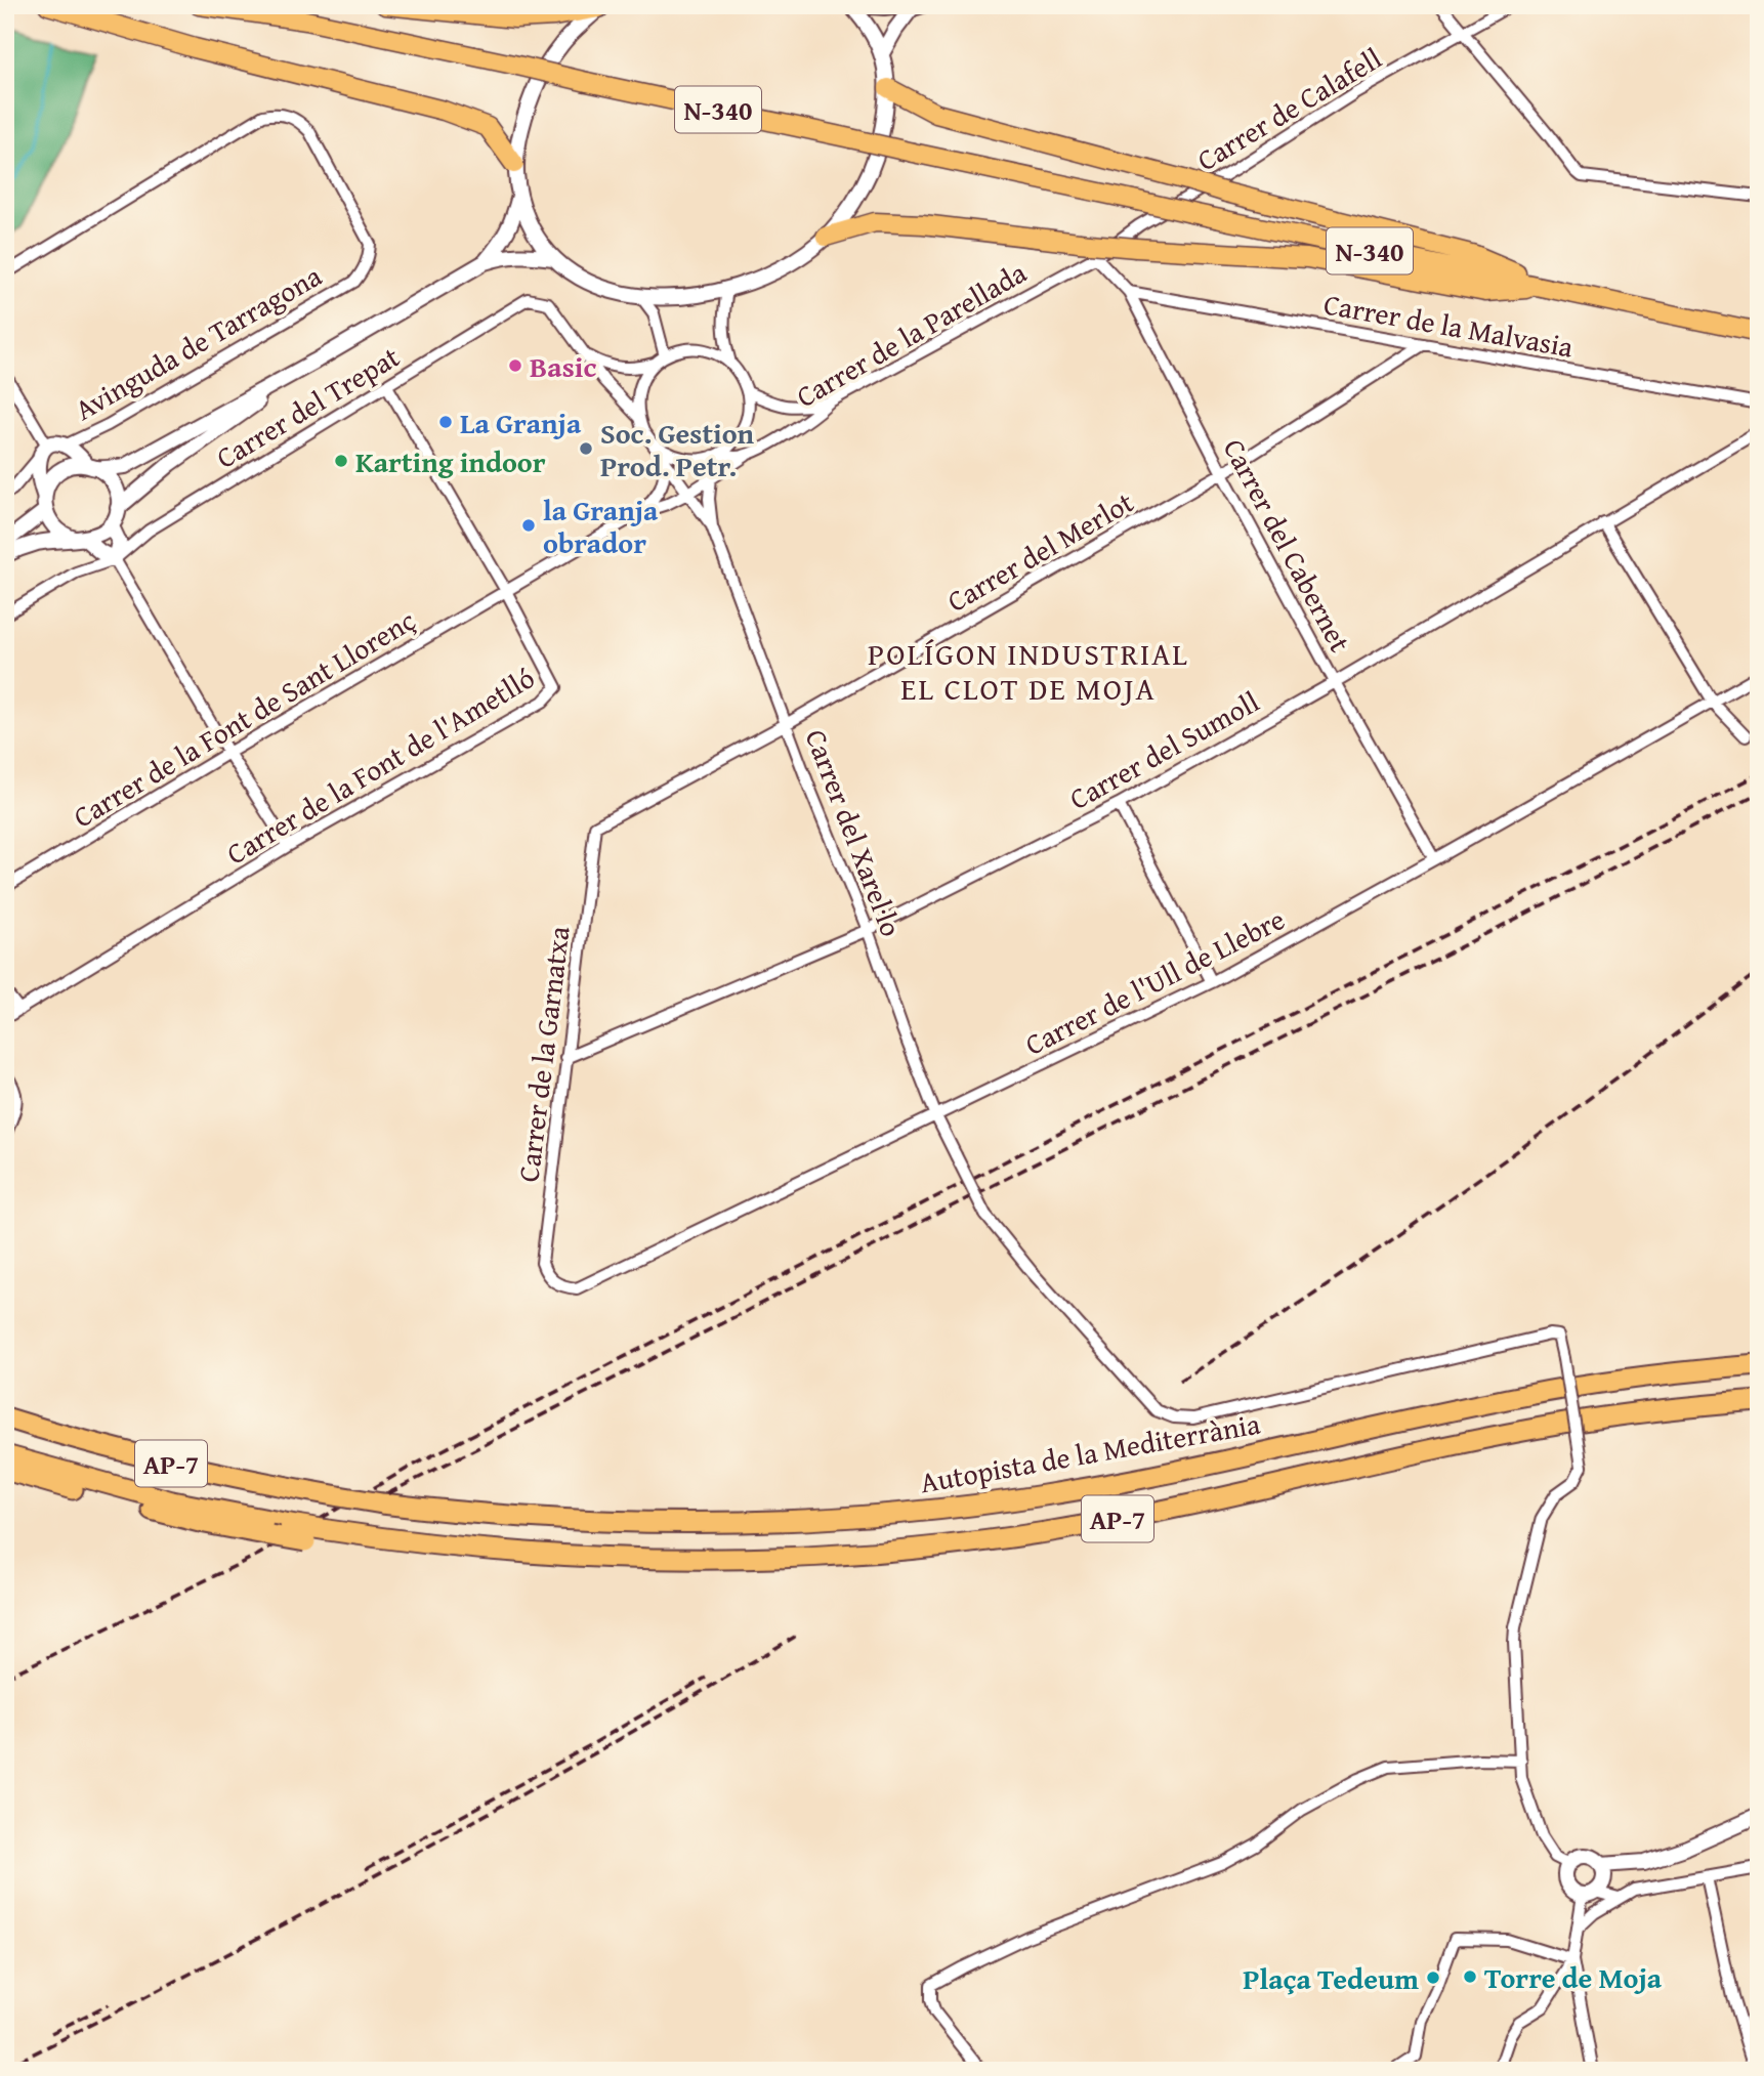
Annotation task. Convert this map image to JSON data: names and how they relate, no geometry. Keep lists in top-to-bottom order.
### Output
{
  "streets": {
    "highway": ["N-340", "Autopista de la Mediterrània", "AP-7"],
    "street": [
      "Carrer de Calafell",
      "Carrer de la Malvasia",
      "Carrer de la Parellada",
      "Avinguda de Tarragona",
      "Carrer del Trepat",
      "Carrer del Cabernet",
      "Carrer del Merlot",
      "Carrer de la Font de Sant Llorenç",
      "Carrer del Sumoll",
      "Carrer de la Font de l'Ametlló",
      "Carrer del Xarel·lo",
      "Carrer de l'Ull de Llebre",
      "Carrer de la Garnatxa"
    ]
  },
  "crossings": [
    ["Carrer de Calafell", "Carrer de la Parellada"],
    ["Carrer de Calafell", "Carrer del Cabernet"],
    ["Carrer de la Malvasia", "Carrer del Cabernet"],
    ["Carrer de la Malvasia", "Carrer del Merlot"],
    ["Carrer de la Parellada", "Carrer del Cabernet"],
    ["Carrer de la Parellada", "Carrer de la Font de Sant Llorenç"],
    ["Carrer de la Parellada", "Carrer de la Font de l'Ametlló"],
    ["Carrer del Trepat", "Carrer de la Font de l'Ametlló"],
    ["Carrer del Cabernet", "Carrer del Merlot"],
    ["Carrer del Cabernet", "Carrer del Sumoll"],
    ["Carrer del Cabernet", "Carrer de l'Ull de Llebre"],
    ["Carrer del Merlot", "Carrer del Xarel·lo"],
    ["Carrer del Merlot", "Carrer de la Garnatxa"],
    ["Carrer de la Font de Sant Llorenç", "Carrer de la Font de l'Ametlló"],
    ["Carrer del Sumoll", "Carrer del Xarel·lo"],
    ["Carrer del Sumoll", "Carrer de la Garnatxa"],
    ["Carrer del Xarel·lo", "Carrer de l'Ull de Llebre"],
    ["Carrer de l'Ull de Llebre", "Carrer de la Garnatxa"]
  ],
  "districts": ["POLÍGON INDUSTRIAL EL CLOT DE MOJA"],
  "places": [
    "Basic",
    "La Granja",
    "Soc. Gestion Prod. Petr.",
    "Karting indoor",
    "la Granja obrador",
    "Torre de Moja",
    "Plaça Tedeum"
  ]
}
